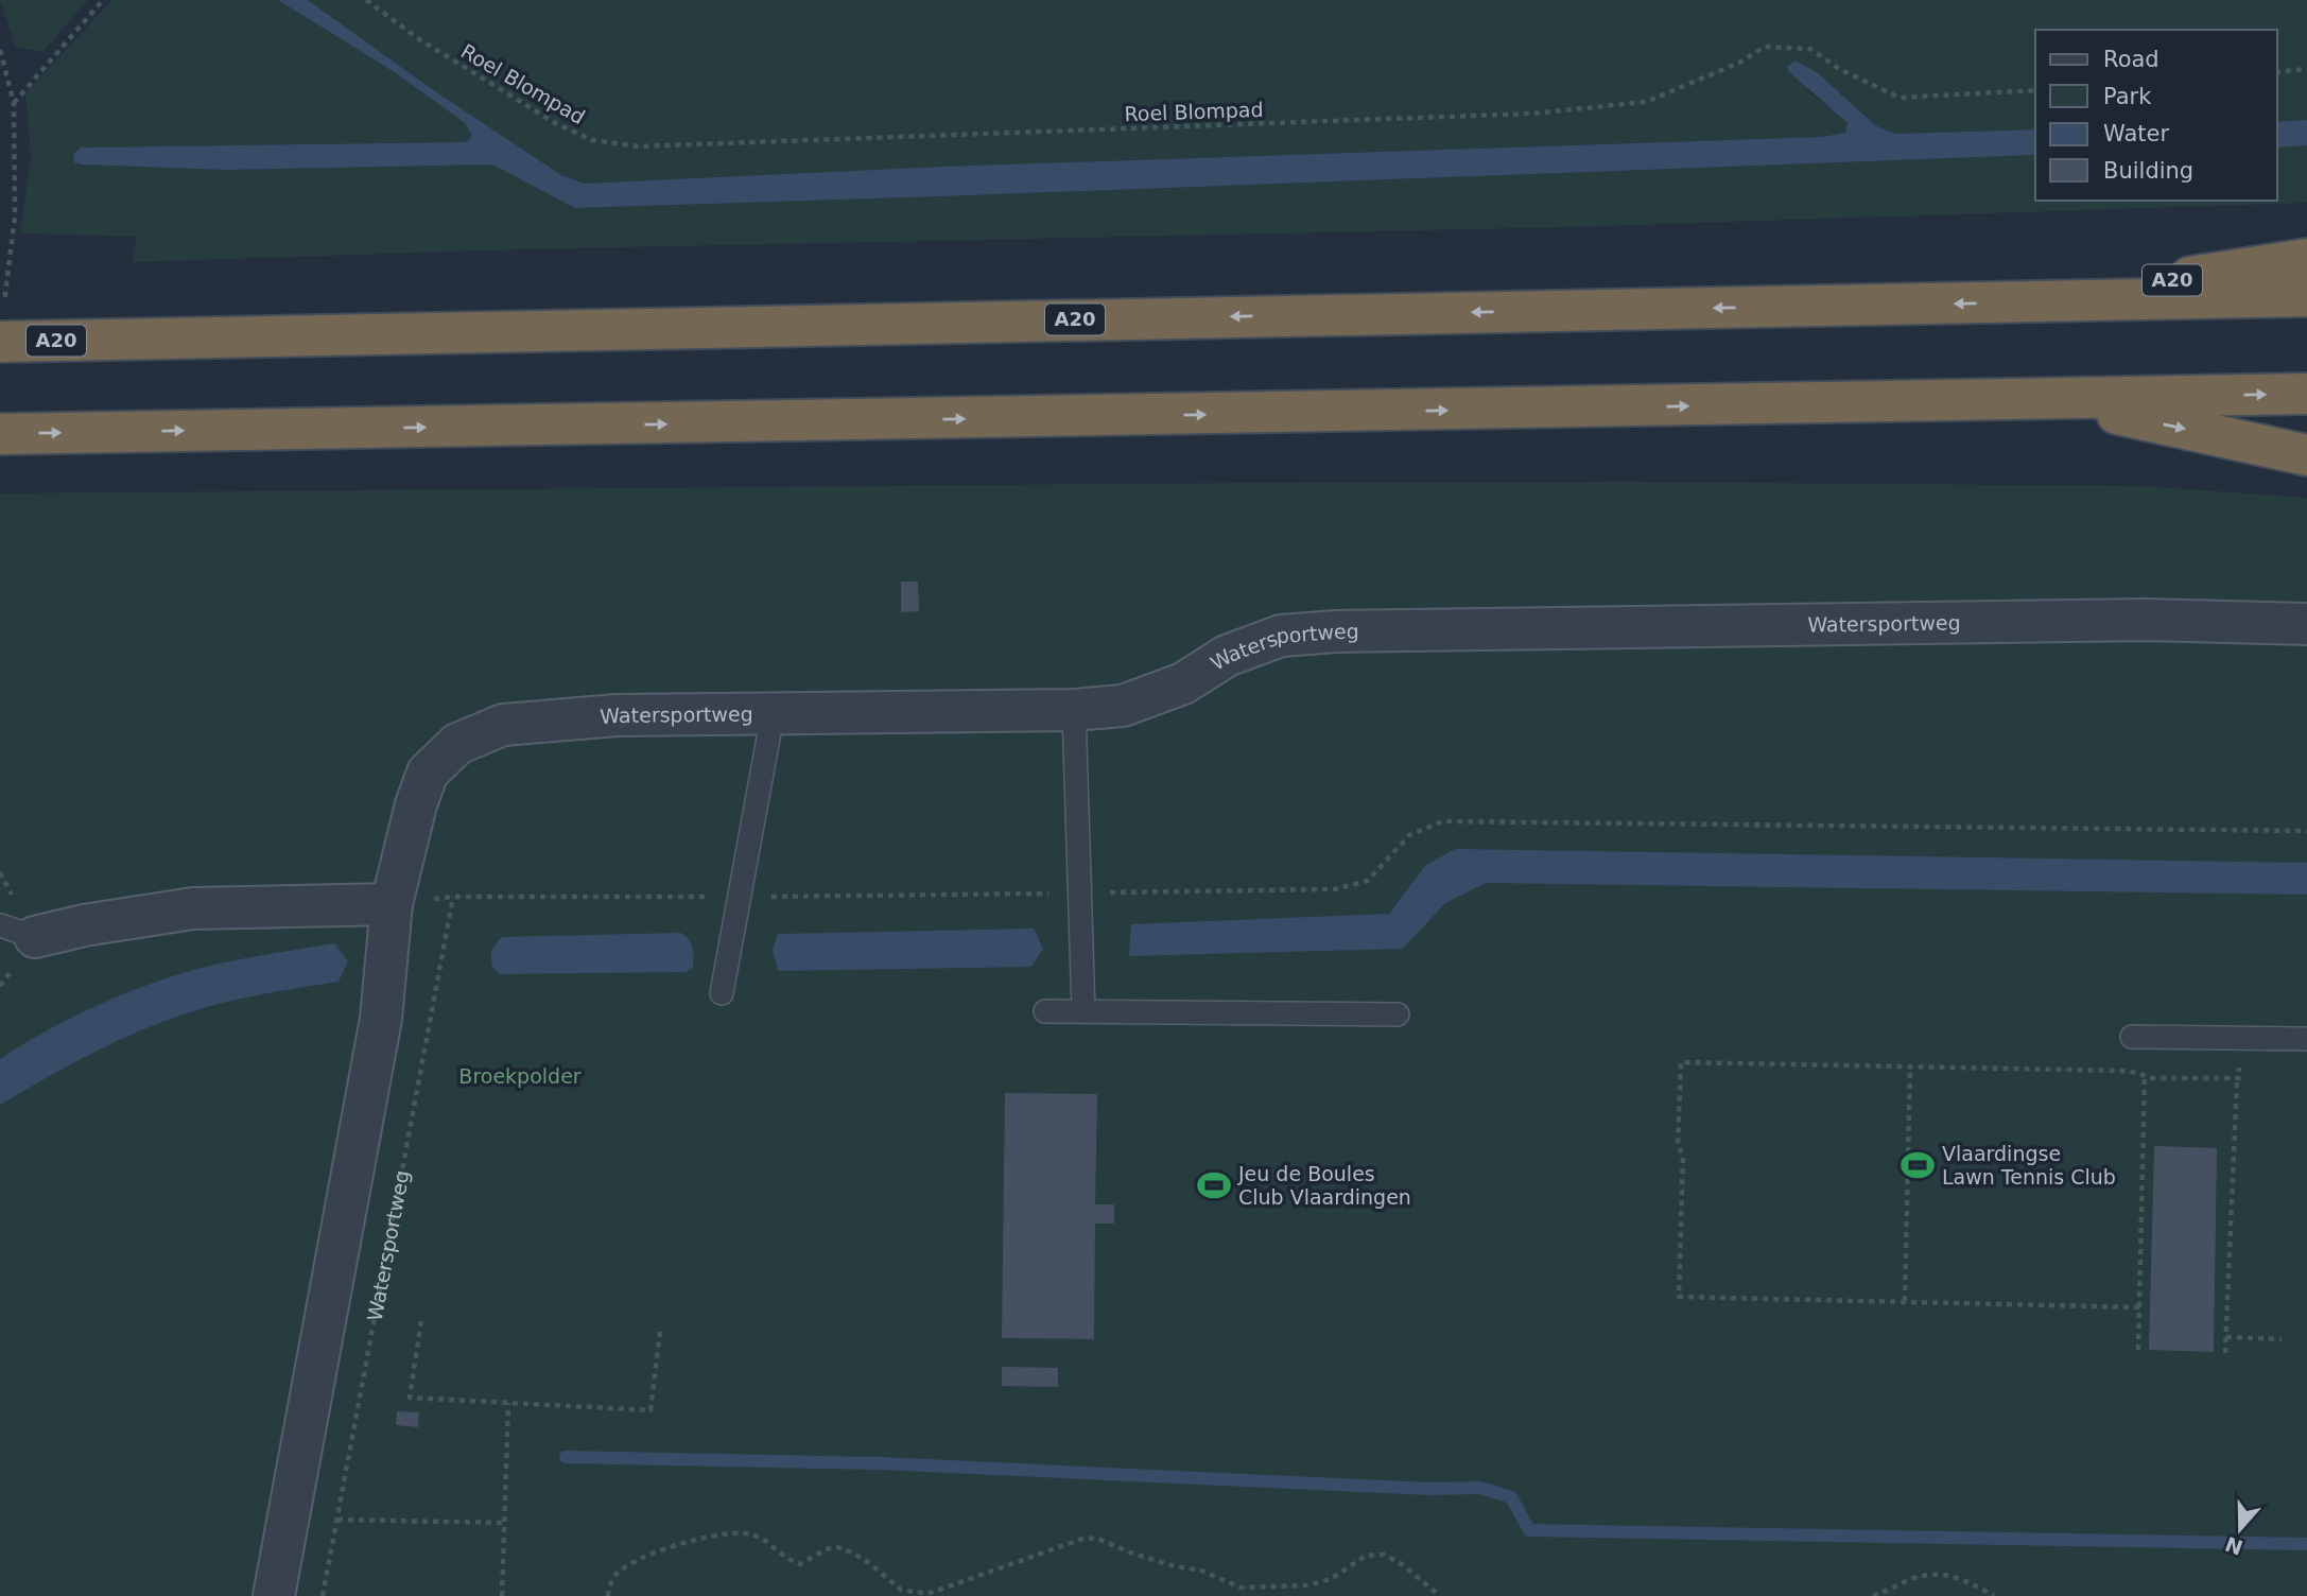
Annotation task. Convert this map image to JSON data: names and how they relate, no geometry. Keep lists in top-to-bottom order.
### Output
{
  "streets": {
    "highway": ["A20"],
    "street": ["Watersportweg"],
    "path": ["Roel Blompad"]
  },
  "parks": ["Broekpolder"],
  "places": {
    "sports": ["Vlaardingse Lawn Tennis Club", "Jeu de Boules Club Vlaardingen"]
  },
  "legend": [
    "Road",
    "Park",
    "Water",
    "Building"
  ],
  "north": "bottom"
}
